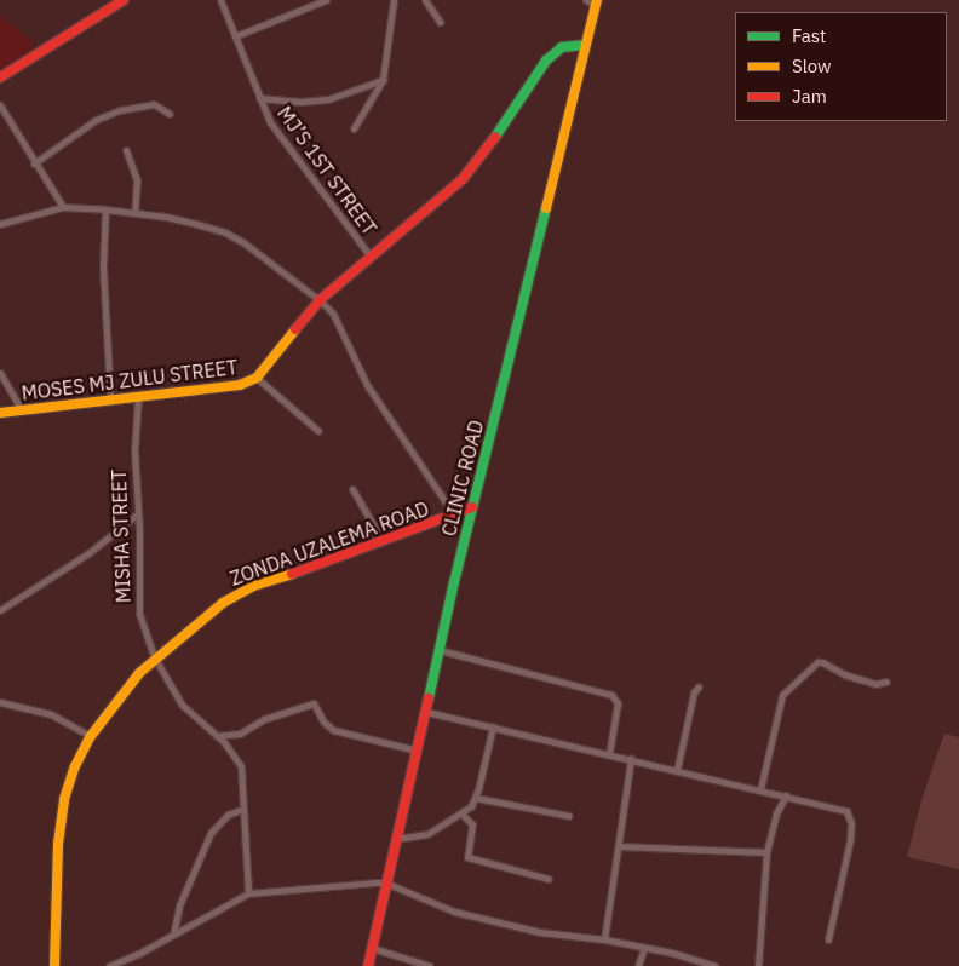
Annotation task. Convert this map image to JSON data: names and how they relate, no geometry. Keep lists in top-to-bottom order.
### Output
{
  "streets": {
    "street": [
      "MJ’S 1ST STREET",
      "MOSES MJ ZULU STREET",
      "CLINIC ROAD",
      "MISHA STREET",
      "ZONDA UZALEMA ROAD"
    ]
  },
  "crossings": [
    ["MJ’S 1ST STREET", "MOSES MJ ZULU STREET"],
    ["MOSES MJ ZULU STREET", "CLINIC ROAD"],
    ["MOSES MJ ZULU STREET", "MISHA STREET"],
    ["CLINIC ROAD", "ZONDA UZALEMA ROAD"],
    ["MISHA STREET", "ZONDA UZALEMA ROAD"]
  ],
  "legend": ["Fast", "Slow", "Jam"]
}
